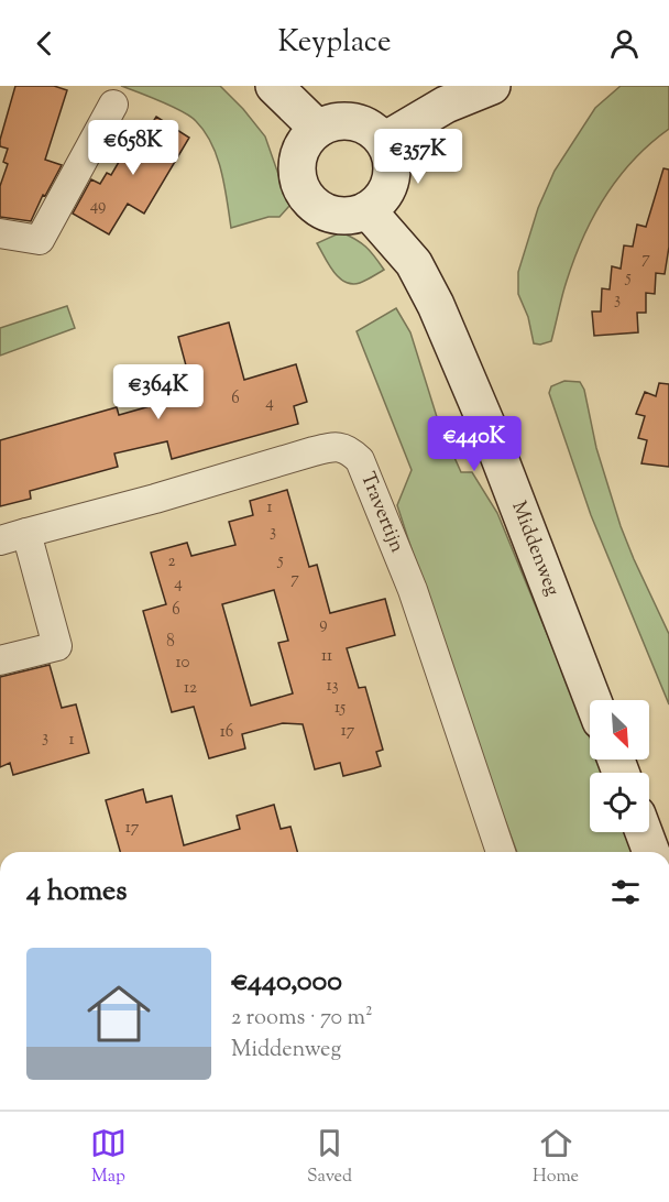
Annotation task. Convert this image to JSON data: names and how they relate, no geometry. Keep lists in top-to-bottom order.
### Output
{
  "streets": {
    "main road": ["Middenweg"],
    "street": ["Travertijn"]
  },
  "house_numbers": [
    "49",
    "7",
    "5",
    "3",
    "6",
    "4",
    "1",
    "3",
    "5",
    "2",
    "7",
    "4",
    "6",
    "9",
    "8",
    "11",
    "10",
    "13",
    "12",
    "15",
    "17",
    "16",
    "3",
    "1",
    "17"
  ],
  "north": "bottom right",
  "page": {
    "header": "Keyplace",
    "price": [
      "€658K",
      "€357K",
      "€364K",
      "€440K"
    ],
    "heading": "4 homes",
    "list": [
      {
        "name": "€440,000",
        "note": "2 rooms · 70 m² · Middenweg"
      }
    ],
    "tabs": ["Map", "Saved", "Home"]
  }
}
